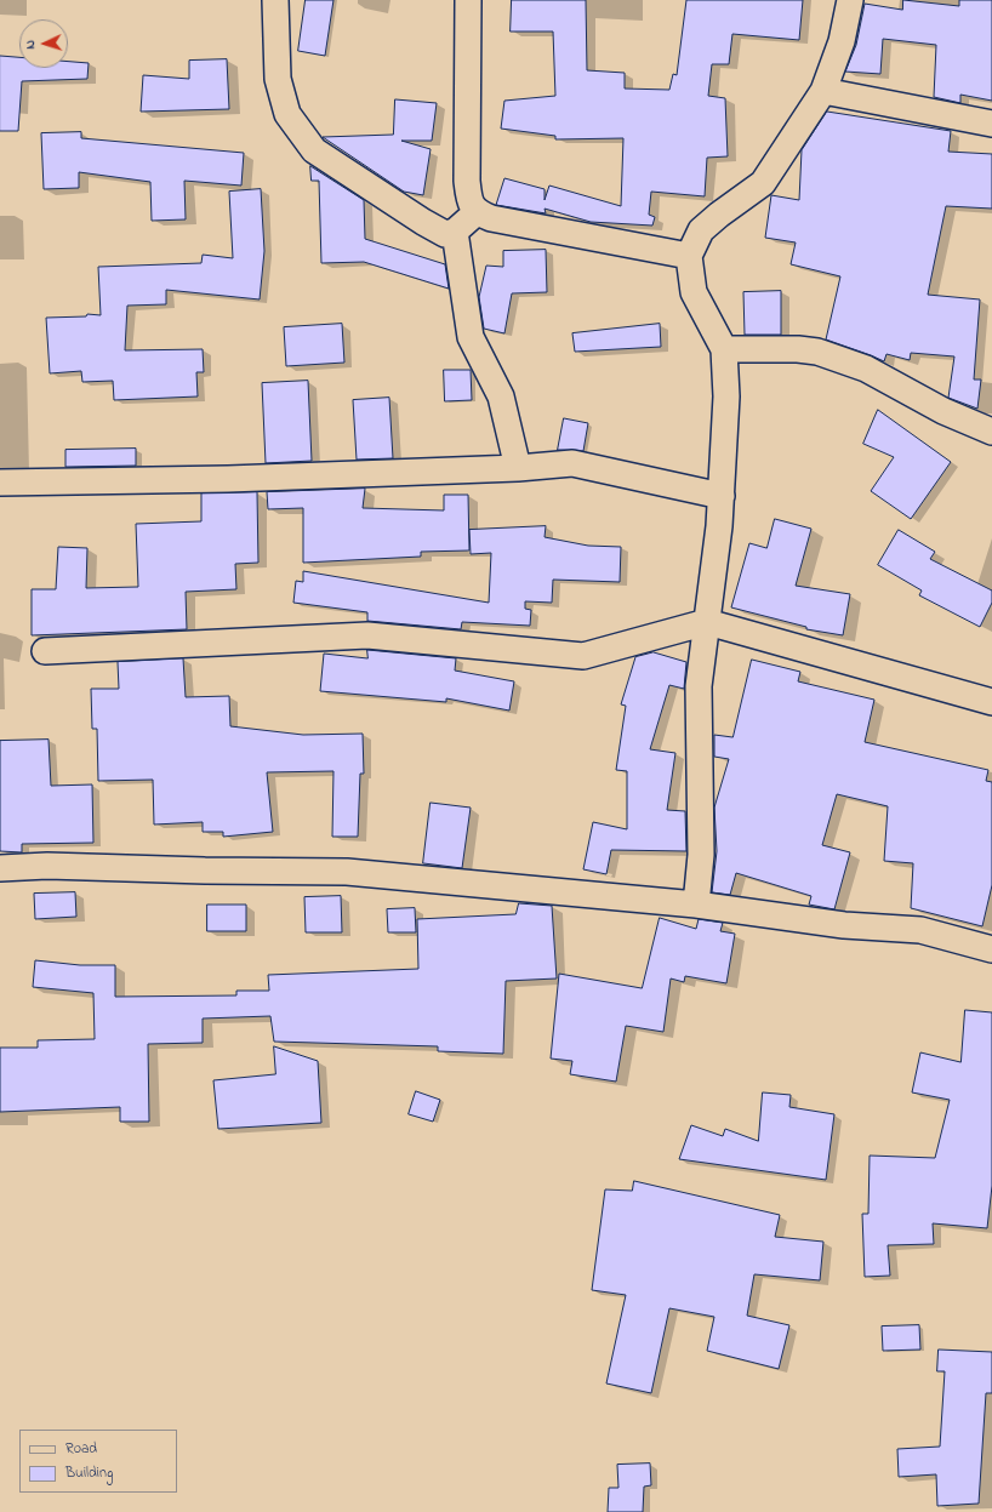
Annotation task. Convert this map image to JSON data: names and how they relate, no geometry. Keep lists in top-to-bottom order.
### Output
{
  "legend": ["Road", "Building"],
  "north": "left"
}
